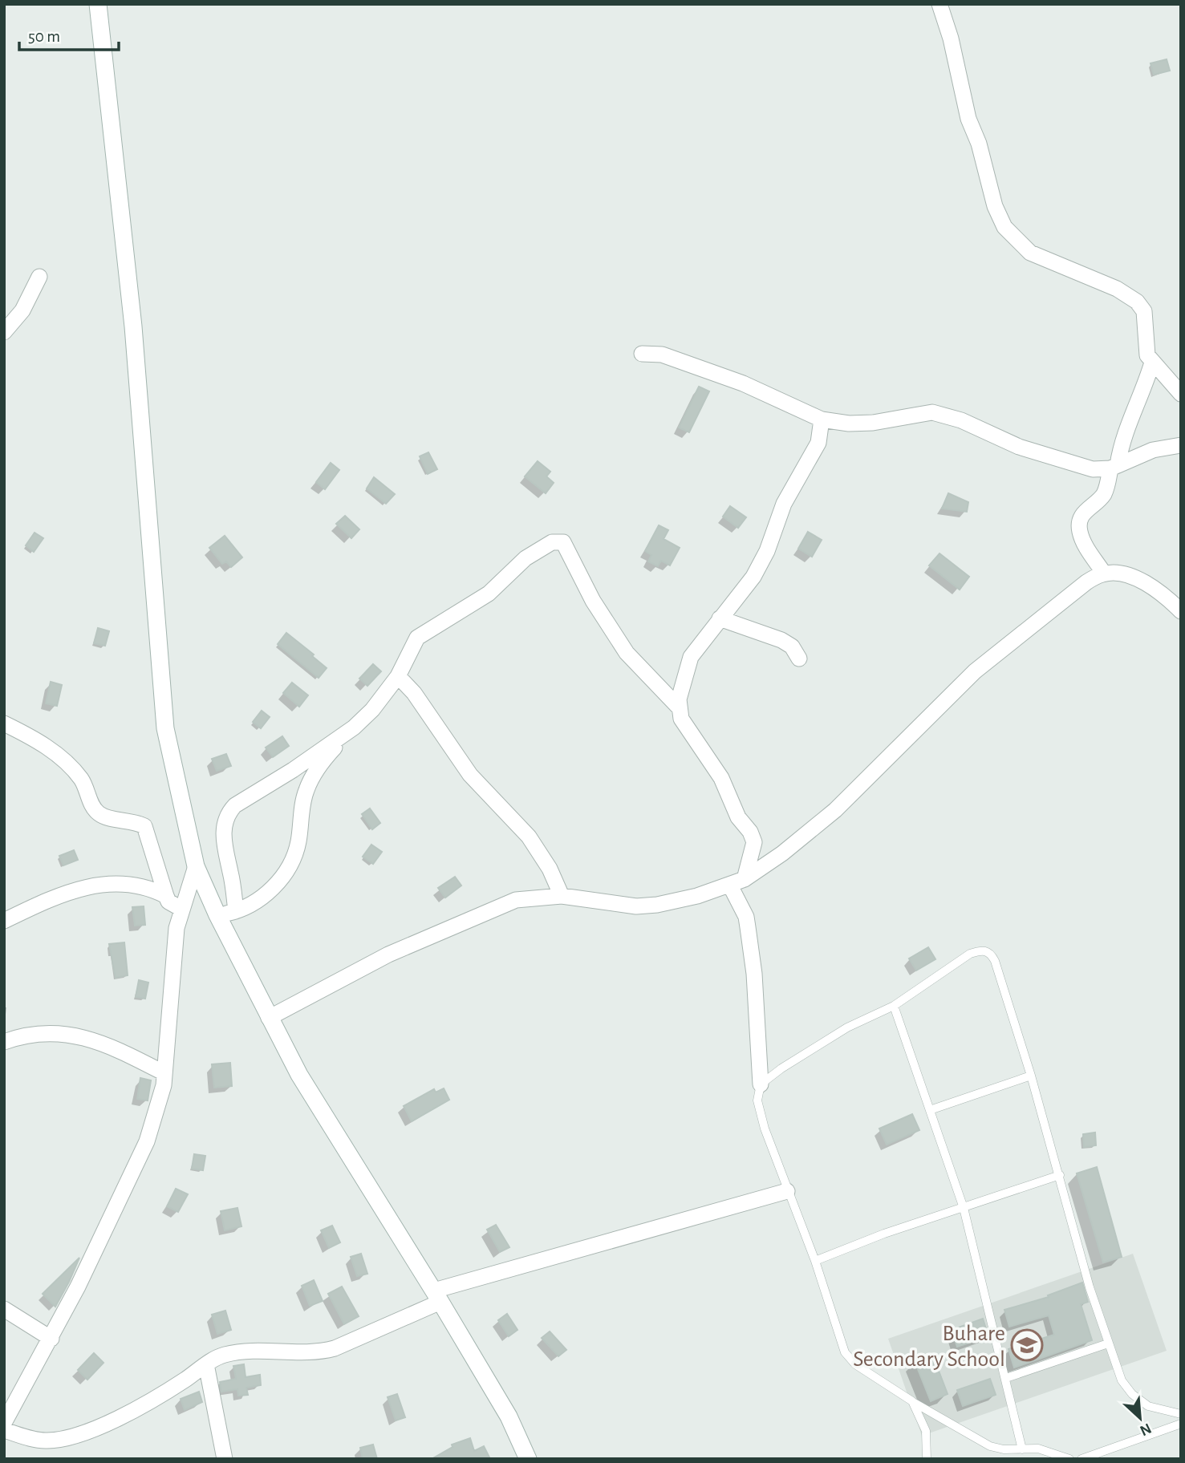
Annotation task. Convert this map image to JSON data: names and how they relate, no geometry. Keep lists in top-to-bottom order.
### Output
{
  "places": {
    "school or university": ["Buhare Secondary School"]
  },
  "scale_bar": "50 m",
  "north": "bottom right"
}
